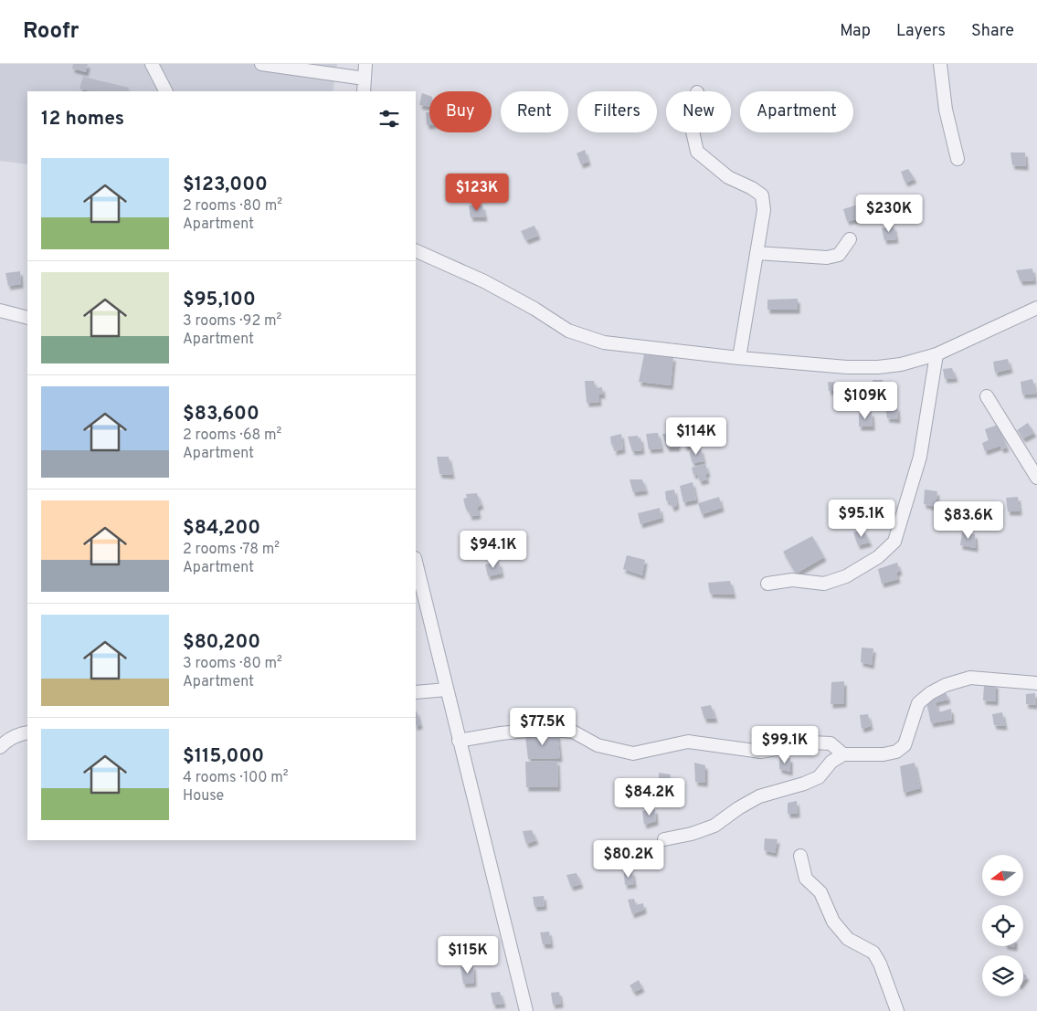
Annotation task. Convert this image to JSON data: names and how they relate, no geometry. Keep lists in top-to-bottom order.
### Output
{
  "north": "left",
  "page": {
    "header": "Roofr",
    "nav": ["Map", "Layers", "Share"],
    "chip": [
      "Buy",
      "Rent",
      "Filters",
      "New",
      "Apartment"
    ],
    "heading": "12 homes",
    "list": [
      {
        "name": "$123,000",
        "note": "2 rooms · 80 m² · Apartment"
      },
      {
        "name": "$95,100",
        "note": "3 rooms · 92 m² · Apartment"
      },
      {
        "name": "$83,600",
        "note": "2 rooms · 68 m² · Apartment"
      },
      {
        "name": "$84,200",
        "note": "2 rooms · 78 m² · Apartment"
      },
      {
        "name": "$80,200",
        "note": "3 rooms · 80 m² · Apartment"
      },
      {
        "name": "$115,000",
        "note": "4 rooms · 100 m² · House"
      }
    ],
    "price": [
      "$123K",
      "$230K",
      "$109K",
      "$114K",
      "$95.1K",
      "$83.6K",
      "$94.1K",
      "$77.5K",
      "$99.1K",
      "$84.2K",
      "$80.2K",
      "$115K"
    ]
  }
}
